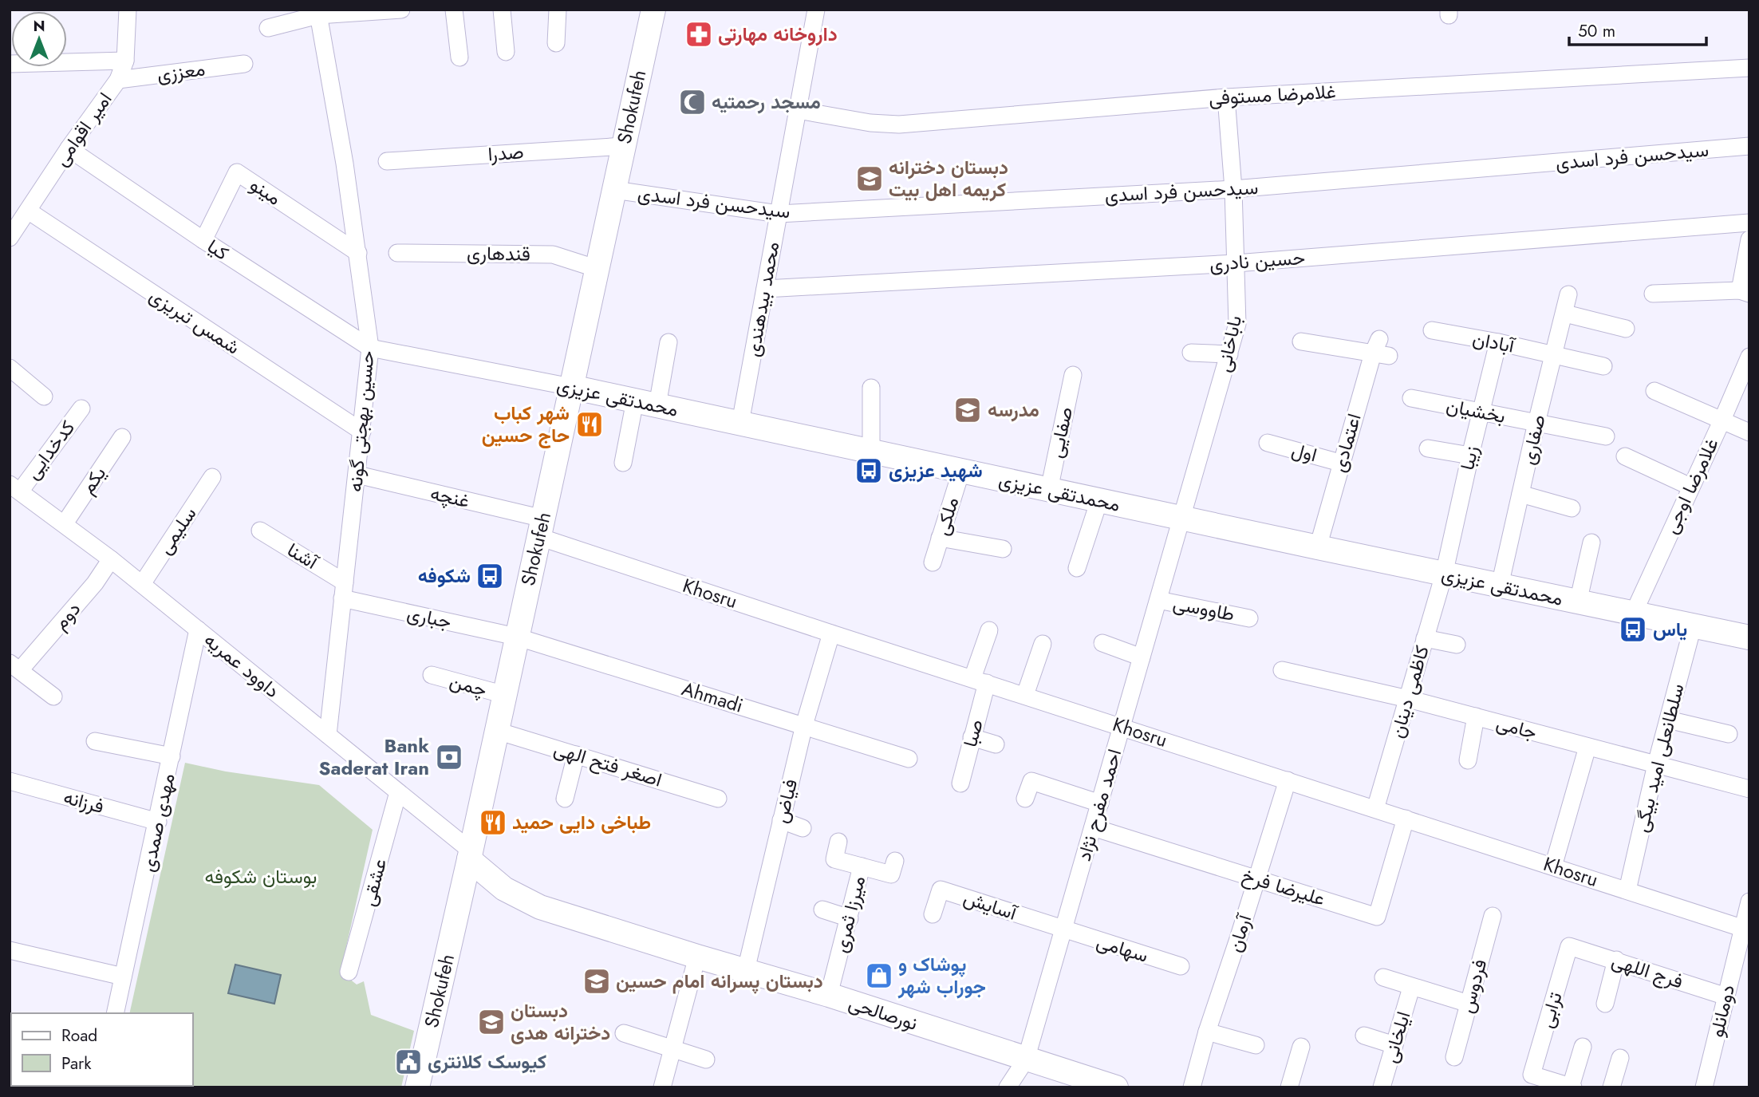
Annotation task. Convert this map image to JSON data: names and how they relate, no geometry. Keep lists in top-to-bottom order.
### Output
{
  "streets": {
    "main road": ["Shokufeh", "محمدتقی عزیزی", "نورصالحی"],
    "street": [
      "معززی",
      "غلامرضا مستوفی",
      "امیر اقوامی",
      "صدرا",
      "سیدحسن فرد اسدی",
      "مینو",
      "کیا",
      "قندهاری",
      "حسین نادری",
      "محمد بیدهندی",
      "شمس تبریزی",
      "آبادان",
      "باباخانی",
      "بخشیان",
      "حسین بهجتی گونه",
      "صفایی",
      "صفاری",
      "اعتمادی",
      "کدخدایی",
      "اول",
      "زیبا",
      "یکم",
      "غلامرضا اوجی",
      "غنچه",
      "ملکی",
      "سلیمی",
      "آشنا",
      "Khosru",
      "طاووسی",
      "دوم",
      "جباری",
      "داوود عمریه",
      "چمن",
      "کاظمی دینان",
      "Ahmadi",
      "جامی",
      "صبا",
      "سلطانعلی امید بیگی",
      "اصغر فتح الهی",
      "فیاض",
      "فرزانه",
      "احمد مفرح نژاد",
      "مهدی صمدی",
      "عشقی",
      "علیرضا فرخ",
      "آسایش",
      "میرزا ثمری",
      "آرمان",
      "سهامی",
      "فرج اللهی",
      "فردوس",
      "ترابی",
      "دومانلو",
      "ایلخانی"
    ]
  },
  "crossings": [
    ["معززی", "امیر اقوامی"],
    ["غلامرضا مستوفی", "محمد بیدهندی"],
    ["غلامرضا مستوفی", "باباخانی"],
    ["Shokufeh", "صدرا"],
    ["Shokufeh", "سیدحسن فرد اسدی"],
    ["Shokufeh", "قندهاری"],
    ["Shokufeh", "محمدتقی عزیزی"],
    ["Shokufeh", "غنچه"],
    ["Shokufeh", "Khosru"],
    ["Shokufeh", "جباری"],
    ["Shokufeh", "داوود عمریه"],
    ["Shokufeh", "چمن"],
    ["Shokufeh", "Ahmadi"],
    ["Shokufeh", "اصغر فتح الهی"],
    ["Shokufeh", "نورصالحی"],
    ["امیر اقوامی", "کیا"],
    ["امیر اقوامی", "شمس تبریزی"],
    ["سیدحسن فرد اسدی", "محمد بیدهندی"],
    ["سیدحسن فرد اسدی", "باباخانی"],
    ["مینو", "کیا"],
    ["مینو", "حسین بهجتی گونه"],
    ["کیا", "محمدتقی عزیزی"],
    ["کیا", "حسین بهجتی گونه"],
    ["حسین نادری", "محمد بیدهندی"],
    ["حسین نادری", "باباخانی"],
    ["محمد بیدهندی", "محمدتقی عزیزی"],
    ["شمس تبریزی", "حسین بهجتی گونه"],
    ["آبادان", "صفاری"],
    ["آبادان", "زیبا"],
    ["باباخانی", "محمدتقی عزیزی"],
    ["باباخانی", "احمد مفرح نژاد"],
    ["محمدتقی عزیزی", "حسین بهجتی گونه"],
    ["محمدتقی عزیزی", "صفایی"],
    ["محمدتقی عزیزی", "صفاری"],
    ["محمدتقی عزیزی", "اعتمادی"],
    ["محمدتقی عزیزی", "زیبا"],
    ["محمدتقی عزیزی", "غلامرضا اوجی"],
    ["محمدتقی عزیزی", "ملکی"],
    ["محمدتقی عزیزی", "کاظمی دینان"],
    ["محمدتقی عزیزی", "سلطانعلی امید بیگی"],
    ["محمدتقی عزیزی", "احمد مفرح نژاد"],
    ["بخشیان", "صفاری"],
    ["بخشیان", "زیبا"],
    ["حسین بهجتی گونه", "غنچه"],
    ["حسین بهجتی گونه", "آشنا"],
    ["حسین بهجتی گونه", "جباری"],
    ["حسین بهجتی گونه", "داوود عمریه"],
    ["اعتمادی", "اول"],
    ["کدخدایی", "داوود عمریه"],
    ["زیبا", "کاظمی دینان"],
    ["یکم", "داوود عمریه"],
    ["غنچه", "Khosru"],
    ["سلیمی", "داوود عمریه"],
    ["آشنا", "جباری"],
    ["Khosru", "کاظمی دینان"],
    ["Khosru", "صبا"],
    ["Khosru", "سلطانعلی امید بیگی"],
    ["Khosru", "فیاض"],
    ["Khosru", "احمد مفرح نژاد"],
    ["Khosru", "علیرضا فرخ"],
    ["Khosru", "آرمان"],
    ["Khosru", "دومانلو"],
    ["طاووسی", "احمد مفرح نژاد"],
    ["دوم", "داوود عمریه"],
    ["جباری", "Ahmadi"],
    ["داوود عمریه", "مهدی صمدی"],
    ["داوود عمریه", "عشقی"],
    ["داوود عمریه", "نورصالحی"],
    ["کاظمی دینان", "جامی"],
    ["Ahmadi", "فیاض"],
    ["جامی", "سلطانعلی امید بیگی"],
    ["فیاض", "نورصالحی"],
    ["فرزانه", "مهدی صمدی"],
    ["احمد مفرح نژاد", "علیرضا فرخ"],
    ["احمد مفرح نژاد", "آسایش"],
    ["احمد مفرح نژاد", "سهامی"],
    ["احمد مفرح نژاد", "نورصالحی"],
    ["علیرضا فرخ", "آرمان"],
    ["آسایش", "سهامی"],
    ["میرزا ثمری", "نورصالحی"],
    ["فرج اللهی", "ترابی"],
    ["فرج اللهی", "دومانلو"]
  ],
  "parks": ["بوستان شکوفه"],
  "places": {
    "pharmacy": ["داروخانه مهارتی"],
    "mosque": ["مسجد رحمتیه"],
    "school or university": [
      "دبستان دخترانه کریمه اهل بیت",
      "مدرسه",
      "دبستان پسرانه امام حسین",
      "دبستان دخترانه هدی"
    ],
    "restaurant": ["شهر کباب حاج حسین", "طباخی دایی حمید"],
    "bus stop": ["شهید عزیزی", "شکوفه", "یاس"],
    "bank": ["Bank Saderat Iran"],
    "shop": ["پوشاک و جوراب شهر"],
    "public building": ["کیوسک کلانتری"]
  },
  "legend": ["Road", "Park"],
  "scale_bar": "50 m",
  "north": "top"
}
